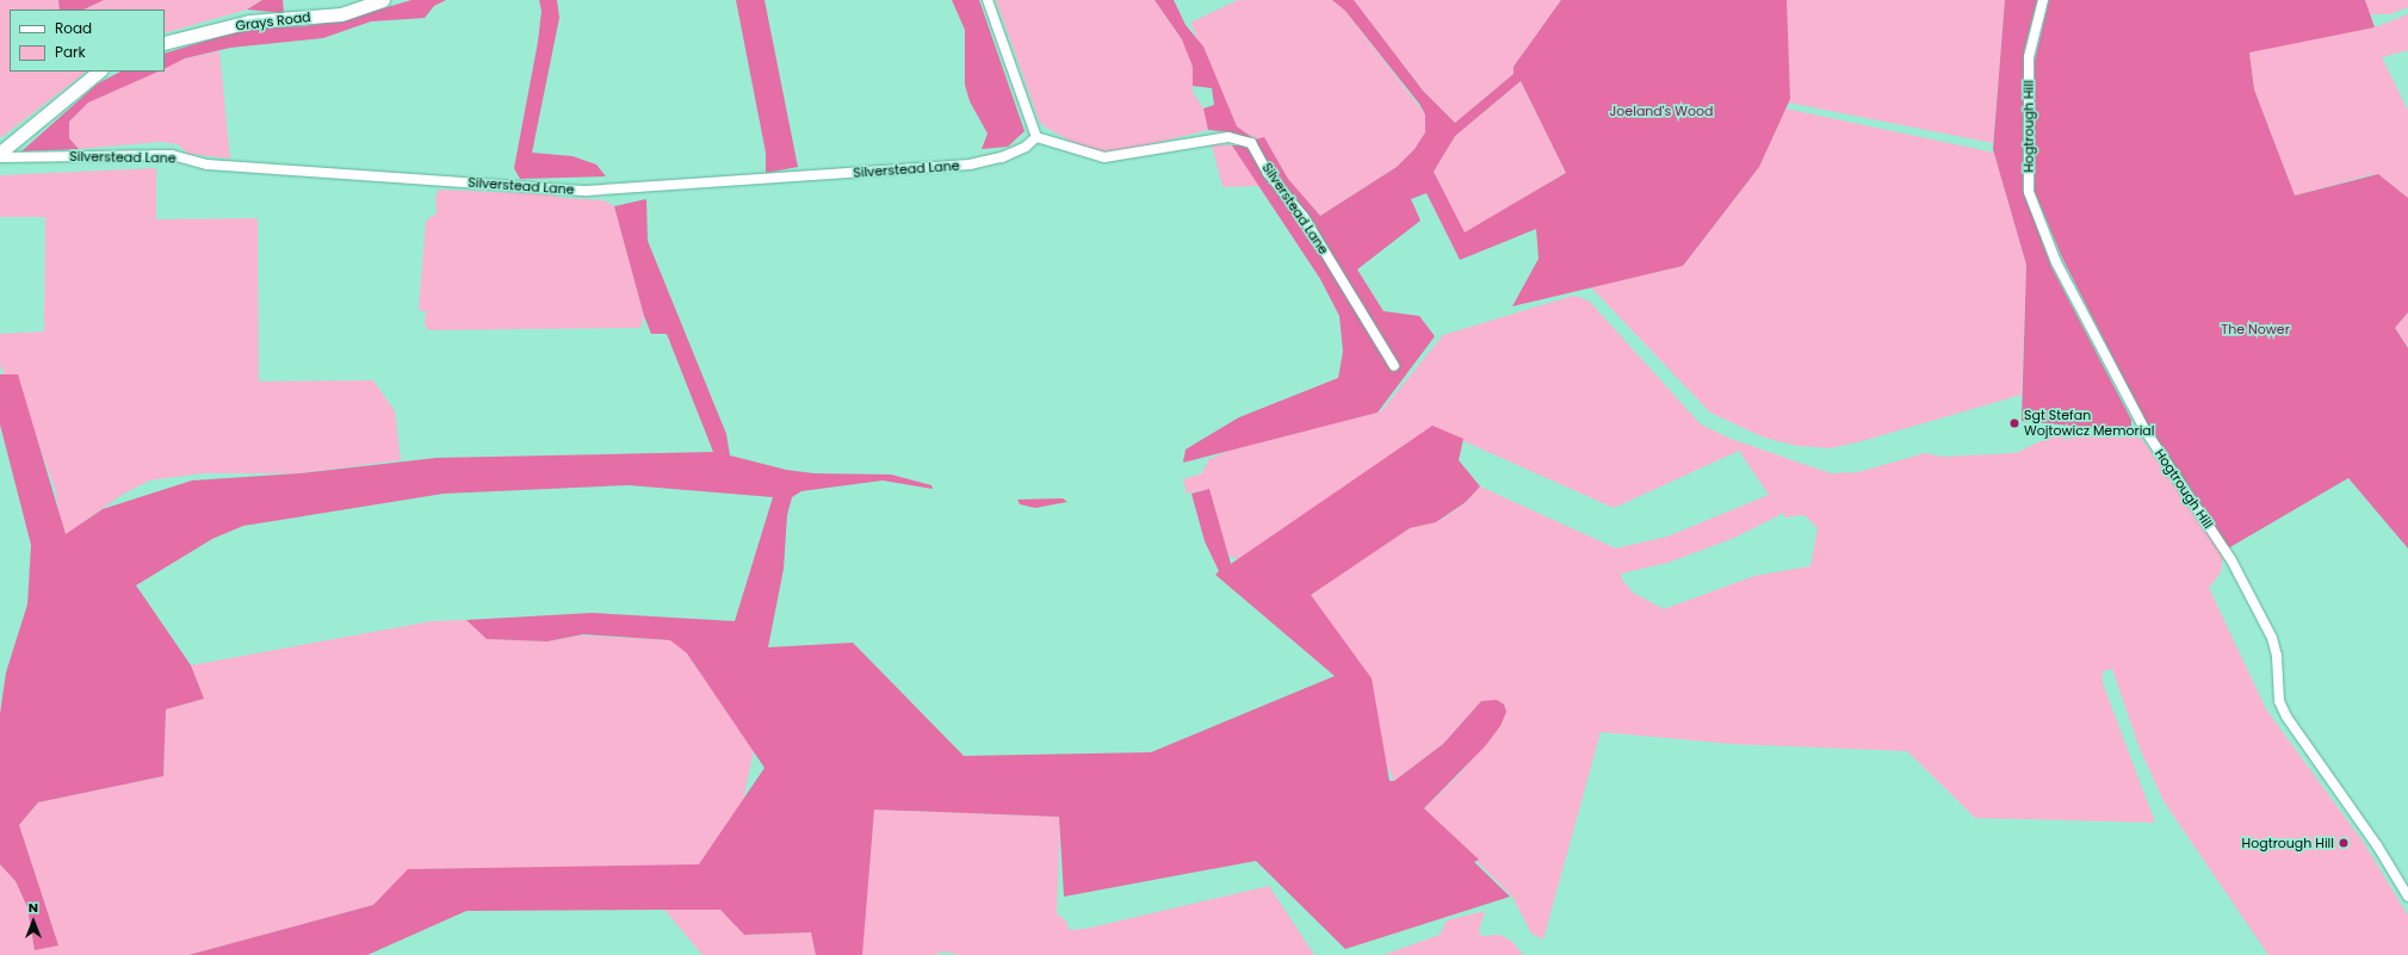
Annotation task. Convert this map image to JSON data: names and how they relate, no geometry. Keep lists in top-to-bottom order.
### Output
{
  "streets": {
    "street": ["Grays Road", "Hogtrough Hill", "Silverstead Lane"]
  },
  "parks": ["Joeland's Wood", "The Nower"],
  "places": ["Sgt Stefan Wojtowicz Memorial", "Hogtrough Hill"],
  "legend": ["Road", "Park"],
  "north": "top"
}
